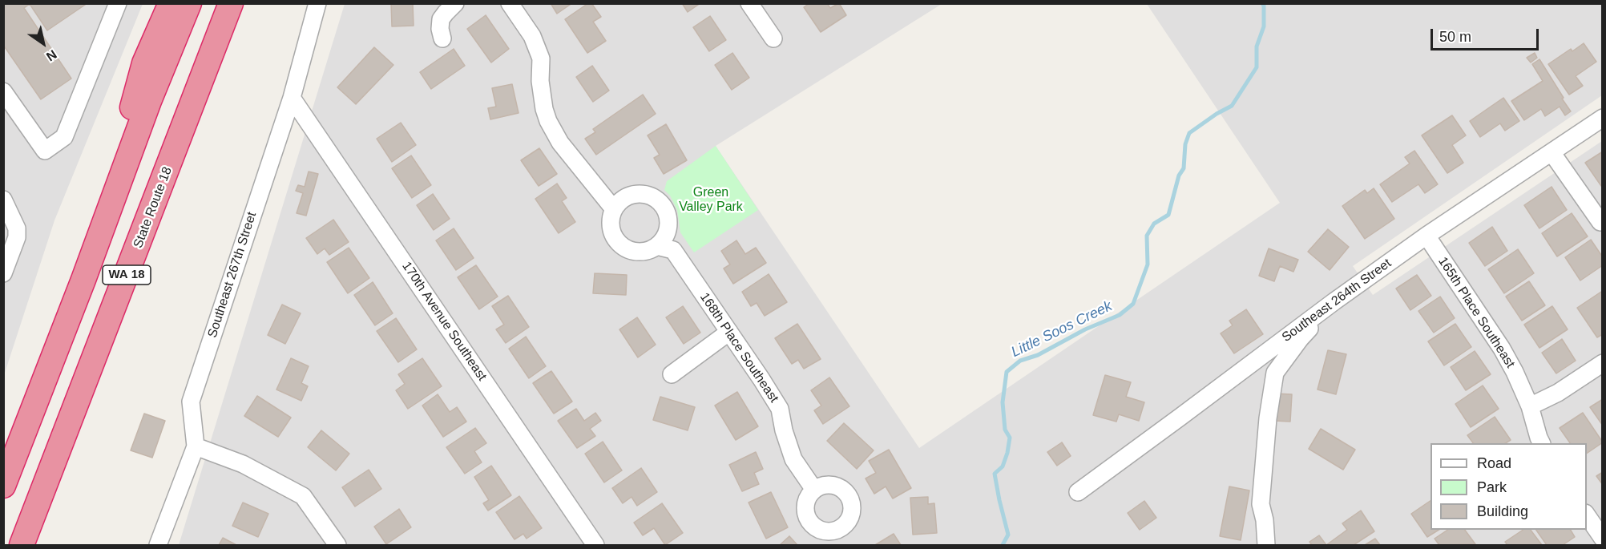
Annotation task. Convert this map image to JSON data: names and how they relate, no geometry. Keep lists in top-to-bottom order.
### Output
{
  "streets": {
    "highway": ["State Route 18", "WA 18"],
    "street": [
      "Southeast 267th Street",
      "Southeast 264th Street",
      "165th Place Southeast",
      "170th Avenue Southeast",
      "168th Place Southeast"
    ]
  },
  "crossings": [
    ["Southeast 267th Street", "170th Avenue Southeast"],
    ["Southeast 264th Street", "165th Place Southeast"]
  ],
  "water": ["Little Soos Creek"],
  "parks": ["Green Valley Park"],
  "legend": ["Road", "Park", "Building"],
  "scale_bar": "50 m",
  "north": "bottom right"
}
